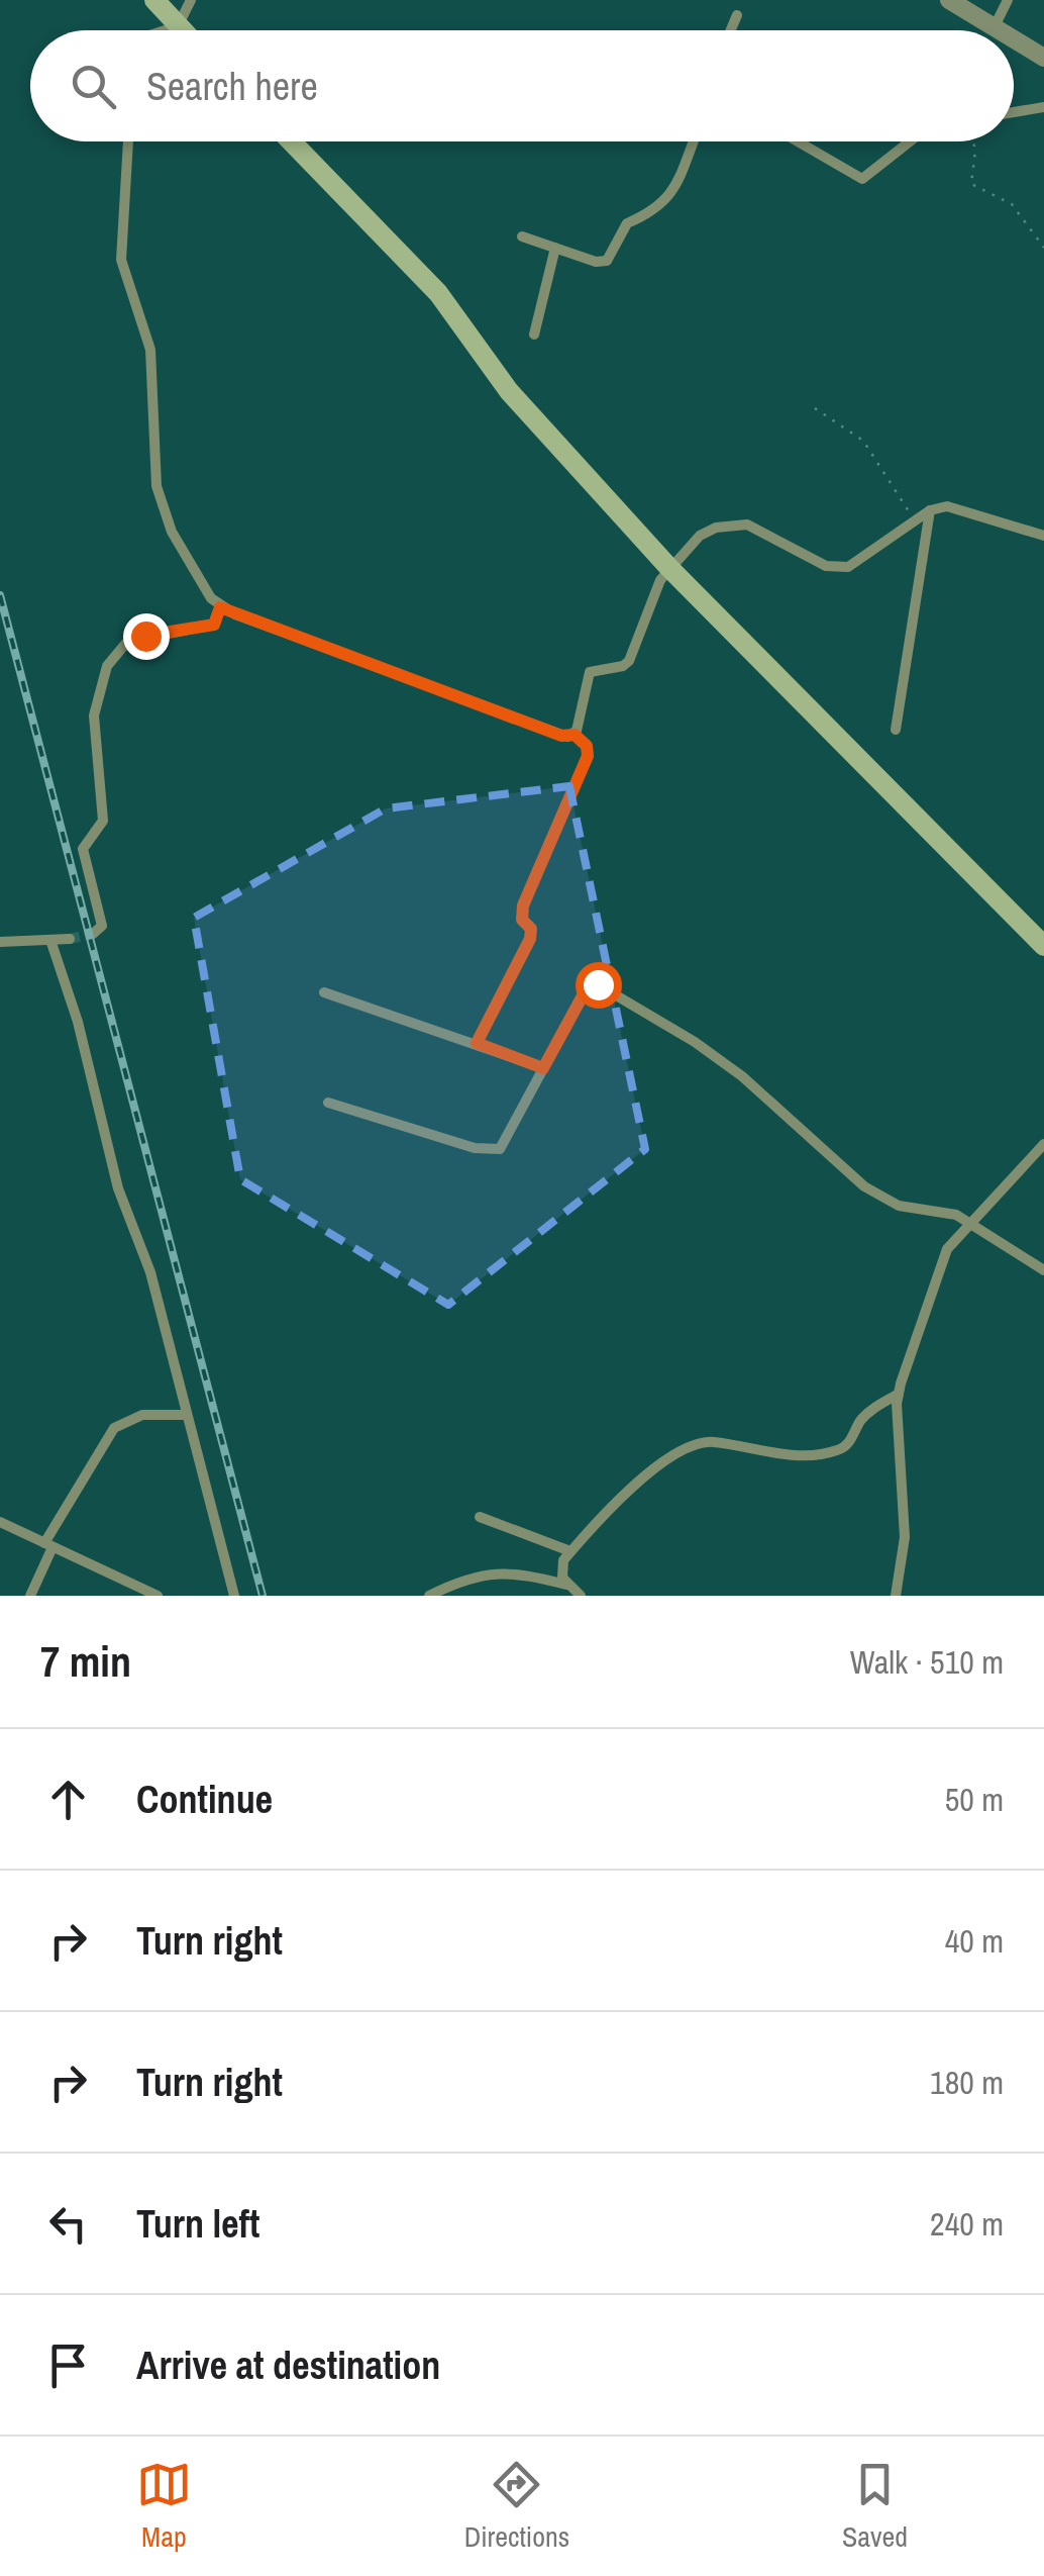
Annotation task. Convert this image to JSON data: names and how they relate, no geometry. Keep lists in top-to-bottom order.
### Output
{
  "page": {
    "search": "Search here",
    "heading": ["7 min", "Walk · 510 m"],
    "list": [
      ["Continue", "50 m"],
      ["Turn right", "40 m"],
      ["Turn right", "180 m"],
      ["Turn left", "240 m"],
      "Arrive at destination"
    ],
    "nav": ["Map", "Directions", "Saved"]
  }
}
